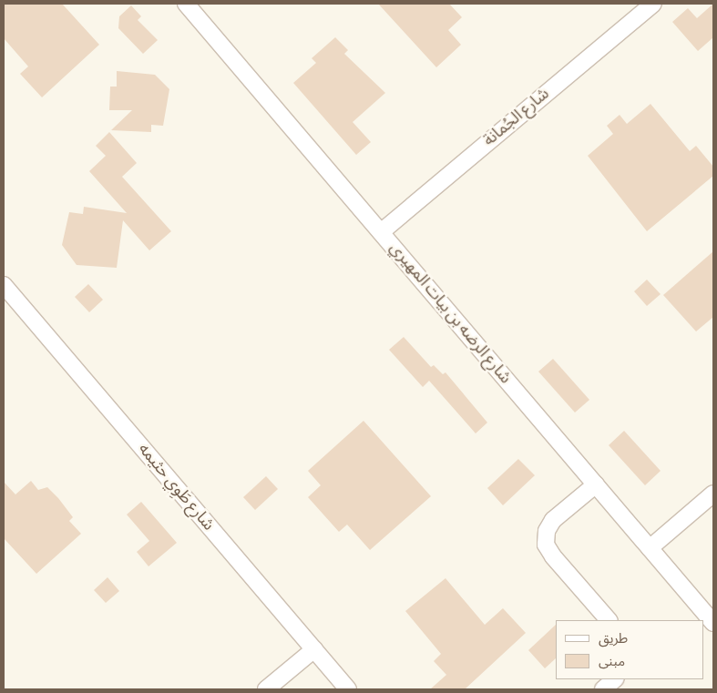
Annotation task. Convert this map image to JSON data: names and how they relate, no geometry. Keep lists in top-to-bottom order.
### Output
{
  "streets": {
    "street": ["شارع الجُمانة", "شارع الرضه بن بيات المهيري", "شارع طَوِي حثيمه"]
  },
  "crossings": [
    ["شارع الجُمانة", "شارع الرضه بن بيات المهيري"]
  ],
  "legend": ["طريق", "مبنى"]
}
